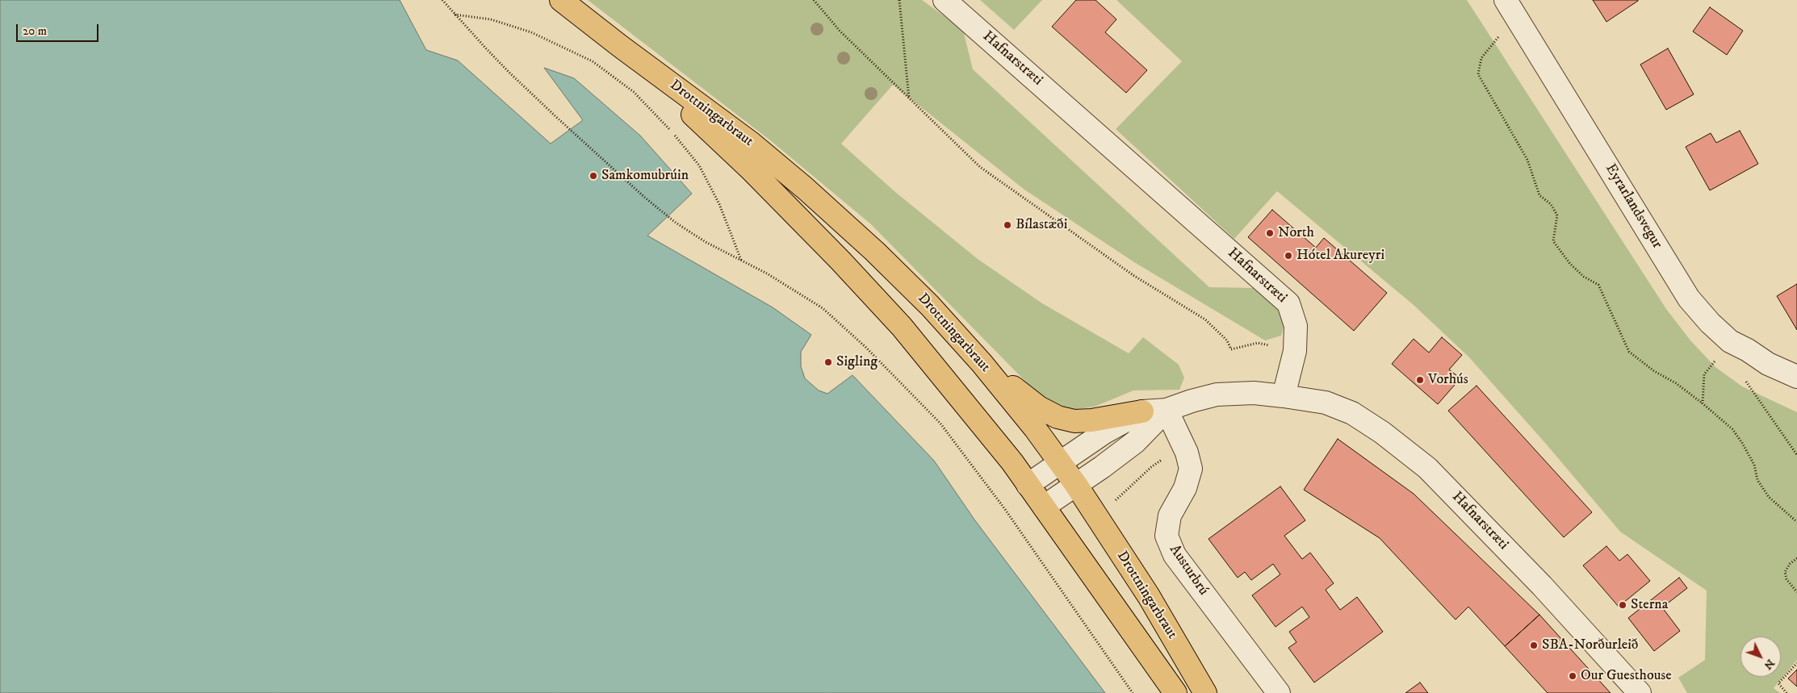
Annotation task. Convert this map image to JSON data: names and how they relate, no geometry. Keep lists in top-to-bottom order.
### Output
{
  "streets": {
    "highway": ["Drottningarbraut"],
    "street": ["Hafnarstræti", "Eyrarlandsvegur", "Austurbrú"]
  },
  "places": [
    "Samkomubrúin",
    "Bílastæði",
    "North",
    "Hótel Akureyri",
    "Sigling",
    "Vorhús",
    "Sterna",
    "SBA-Norðurleið",
    "Our Guesthouse"
  ],
  "scale_bar": "20 m",
  "north": "bottom right"
}
